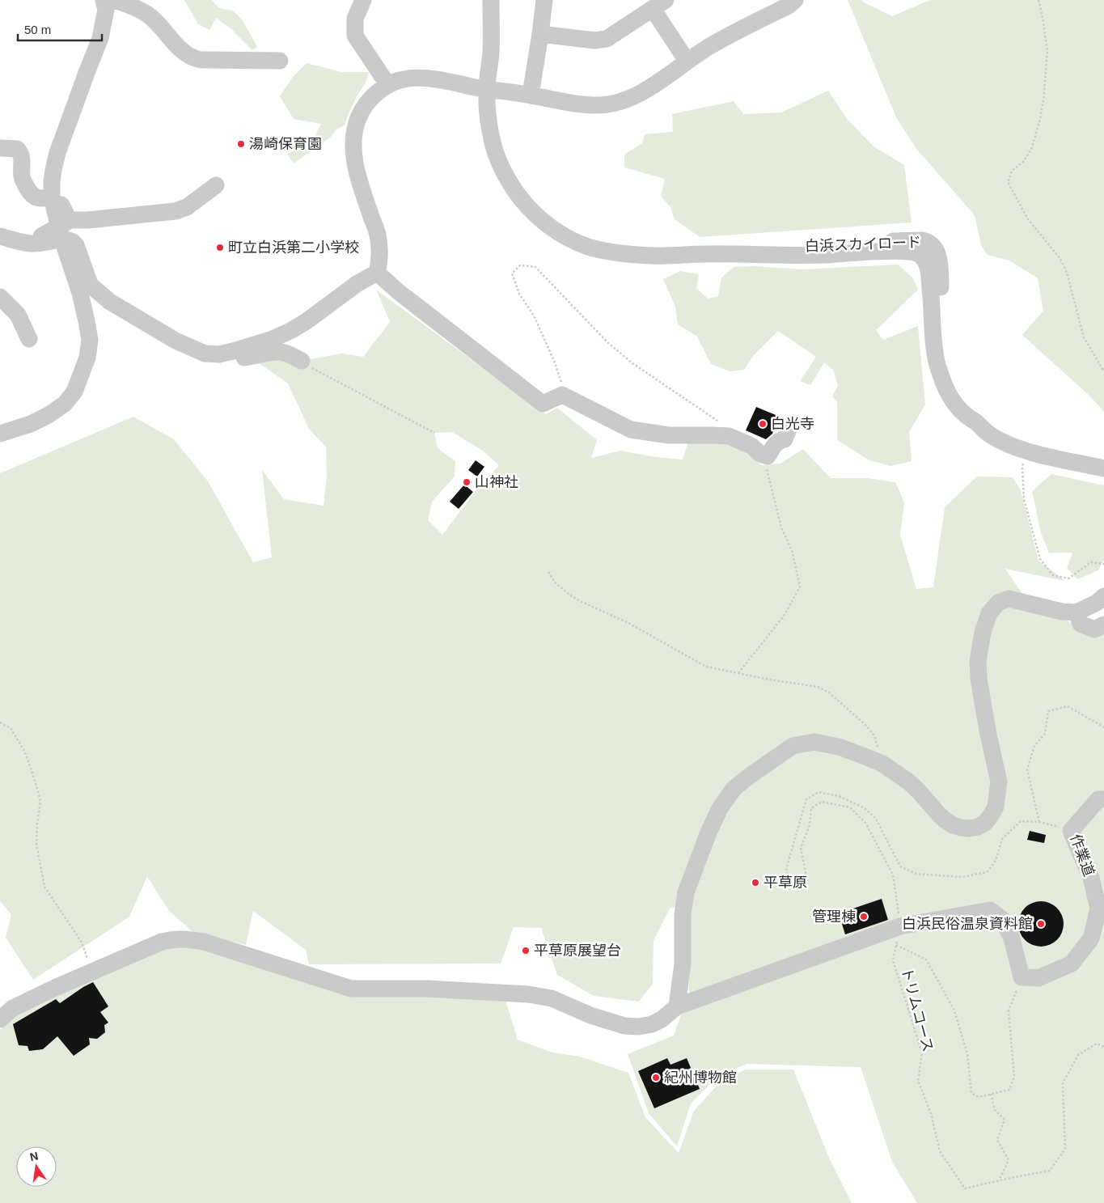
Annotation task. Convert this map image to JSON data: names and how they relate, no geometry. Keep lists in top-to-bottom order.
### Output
{
  "streets": {
    "street": ["白浜スカイロード", "作業道"],
    "path": ["トリムコース"]
  },
  "crossings": [
    ["作業道", "トリムコース"]
  ],
  "places": [
    "湯崎保育園",
    "町立白浜第二小学校",
    "白光寺",
    "山神社",
    "平草原",
    "管理棟",
    "白浜民俗温泉資料館",
    "平草原展望台",
    "紀州博物館"
  ],
  "scale_bar": "50 m",
  "north": "top"
}
